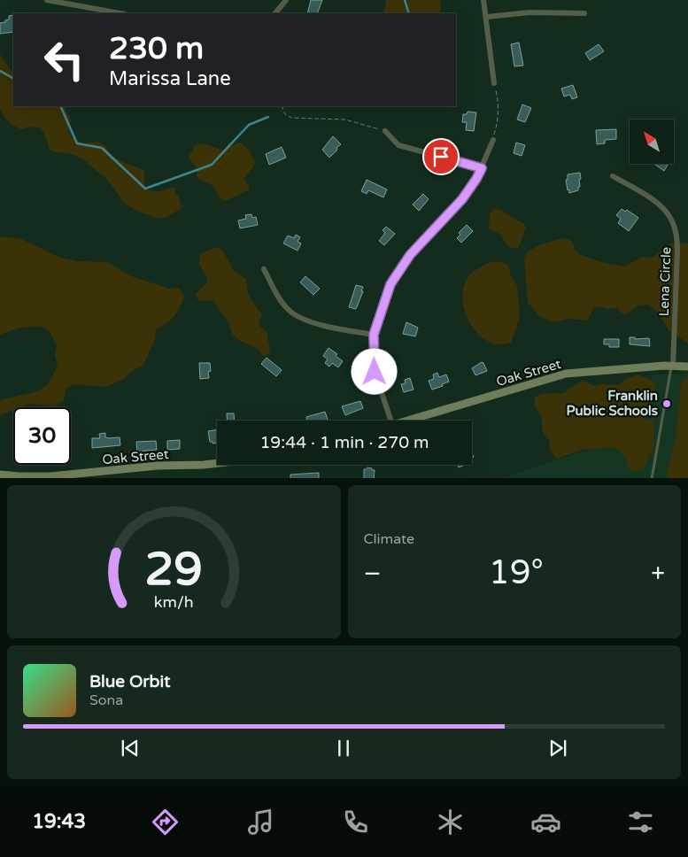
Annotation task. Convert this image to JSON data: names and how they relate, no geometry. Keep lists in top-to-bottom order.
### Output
{
  "streets": {
    "main road": ["Oak Street"],
    "street": ["Lena Circle"]
  },
  "crossings": [
    ["Lena Circle", "Oak Street"]
  ],
  "places": ["Franklin Public Schools"],
  "north": "top left",
  "page": {
    "turn": ["230 m", "Marissa Lane"],
    "limit": "30",
    "trip": "19:44 · 1 min · 270 m",
    "tile": "Climate",
    "heat": ["−", "19°", "+"],
    "song": ["Blue Orbit", "Sona"],
    "tabs": "19:43",
    "gauge": ["29", "km/h"]
  }
}
